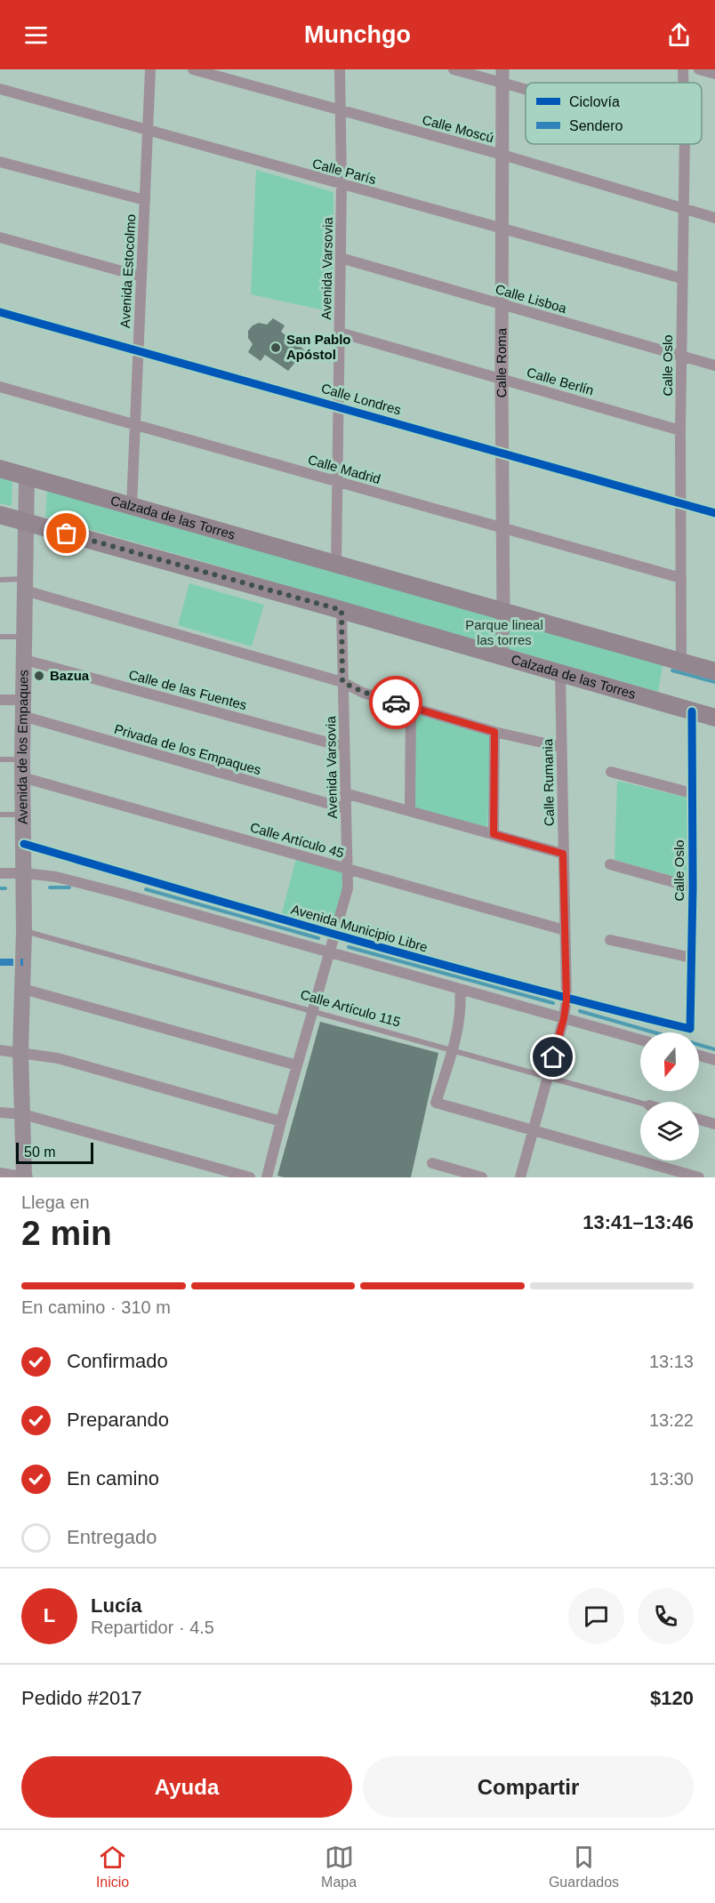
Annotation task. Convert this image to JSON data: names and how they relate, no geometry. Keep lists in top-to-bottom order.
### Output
{
  "streets": {
    "main road": ["Calzada de las Torres", "Avenida de los Empaques"],
    "street": [
      "Calle Moscú",
      "Calle París",
      "Avenida Varsovia",
      "Avenida Estocolmo",
      "Calle Lisboa",
      "Calle Roma",
      "Calle Oslo",
      "Calle Berlín",
      "Calle Londres",
      "Calle Madrid",
      "Calle de las Fuentes",
      "Privada de los Empaques",
      "Calle Rumania",
      "Calle Artículo 45",
      "Avenida Municipio Libre"
    ],
    "lane": ["Calle Artículo 115"]
  },
  "crossings": [
    ["Calle Moscú", "Avenida Varsovia"],
    ["Calle Moscú", "Calle Roma"],
    ["Calle Moscú", "Calle Oslo"],
    ["Calle París", "Avenida Varsovia"],
    ["Calle París", "Avenida Estocolmo"],
    ["Calle París", "Calle Roma"],
    ["Calle París", "Calle Oslo"],
    ["Avenida Varsovia", "Calle Lisboa"],
    ["Avenida Varsovia", "Calle Berlín"],
    ["Avenida Varsovia", "Calle Londres"],
    ["Avenida Varsovia", "Calle Madrid"],
    ["Avenida Varsovia", "Calzada de las Torres"],
    ["Avenida Varsovia", "Calle de las Fuentes"],
    ["Avenida Varsovia", "Privada de los Empaques"],
    ["Avenida Varsovia", "Calle Artículo 45"],
    ["Avenida Varsovia", "Avenida Municipio Libre"],
    ["Avenida Varsovia", "Calle Artículo 115"],
    ["Avenida Estocolmo", "Calle Londres"],
    ["Avenida Estocolmo", "Calle Madrid"],
    ["Avenida Estocolmo", "Calzada de las Torres"],
    ["Calle Lisboa", "Calle Roma"],
    ["Calle Lisboa", "Calle Oslo"],
    ["Calle Roma", "Calle Berlín"],
    ["Calle Roma", "Calle Londres"],
    ["Calle Roma", "Calle Madrid"],
    ["Calle Roma", "Calzada de las Torres"],
    ["Calle Oslo", "Calle Berlín"],
    ["Calle Oslo", "Calle Londres"],
    ["Calle Oslo", "Calle Madrid"],
    ["Calle Oslo", "Calzada de las Torres"],
    ["Calle Oslo", "Avenida Municipio Libre"],
    ["Calzada de las Torres", "Avenida de los Empaques"],
    ["Calzada de las Torres", "Calle Rumania"],
    ["Calle de las Fuentes", "Avenida de los Empaques"],
    ["Avenida de los Empaques", "Privada de los Empaques"],
    ["Avenida de los Empaques", "Calle Artículo 45"],
    ["Avenida de los Empaques", "Avenida Municipio Libre"],
    ["Avenida de los Empaques", "Calle Artículo 115"],
    ["Calle Rumania", "Calle Artículo 45"],
    ["Calle Rumania", "Avenida Municipio Libre"],
    ["Calle Rumania", "Calle Artículo 115"]
  ],
  "parks": ["Parque lineal las torres"],
  "places": ["San Pablo Apóstol", "Bazua"],
  "legend": ["Ciclovía", "Sendero"],
  "scale_bar": "50 m",
  "north": "bottom",
  "page": {
    "header": "Munchgo",
    "scale": "50 m",
    "heading": ["2 min", "Llega en", "13:41–13:46"],
    "panel": [
      "Lucía",
      "Repartidor · 4.5",
      "Pedido #2017",
      "$120"
    ],
    "bar": "En camino · 310 m",
    "list": [
      ["Confirmado", "13:13"],
      ["Preparando", "13:22"],
      ["En camino", "13:30"],
      "Entregado"
    ],
    "round": "L",
    "buttons": ["Ayuda", "Compartir"],
    "tabs": ["Inicio", "Mapa", "Guardados"]
  }
}
